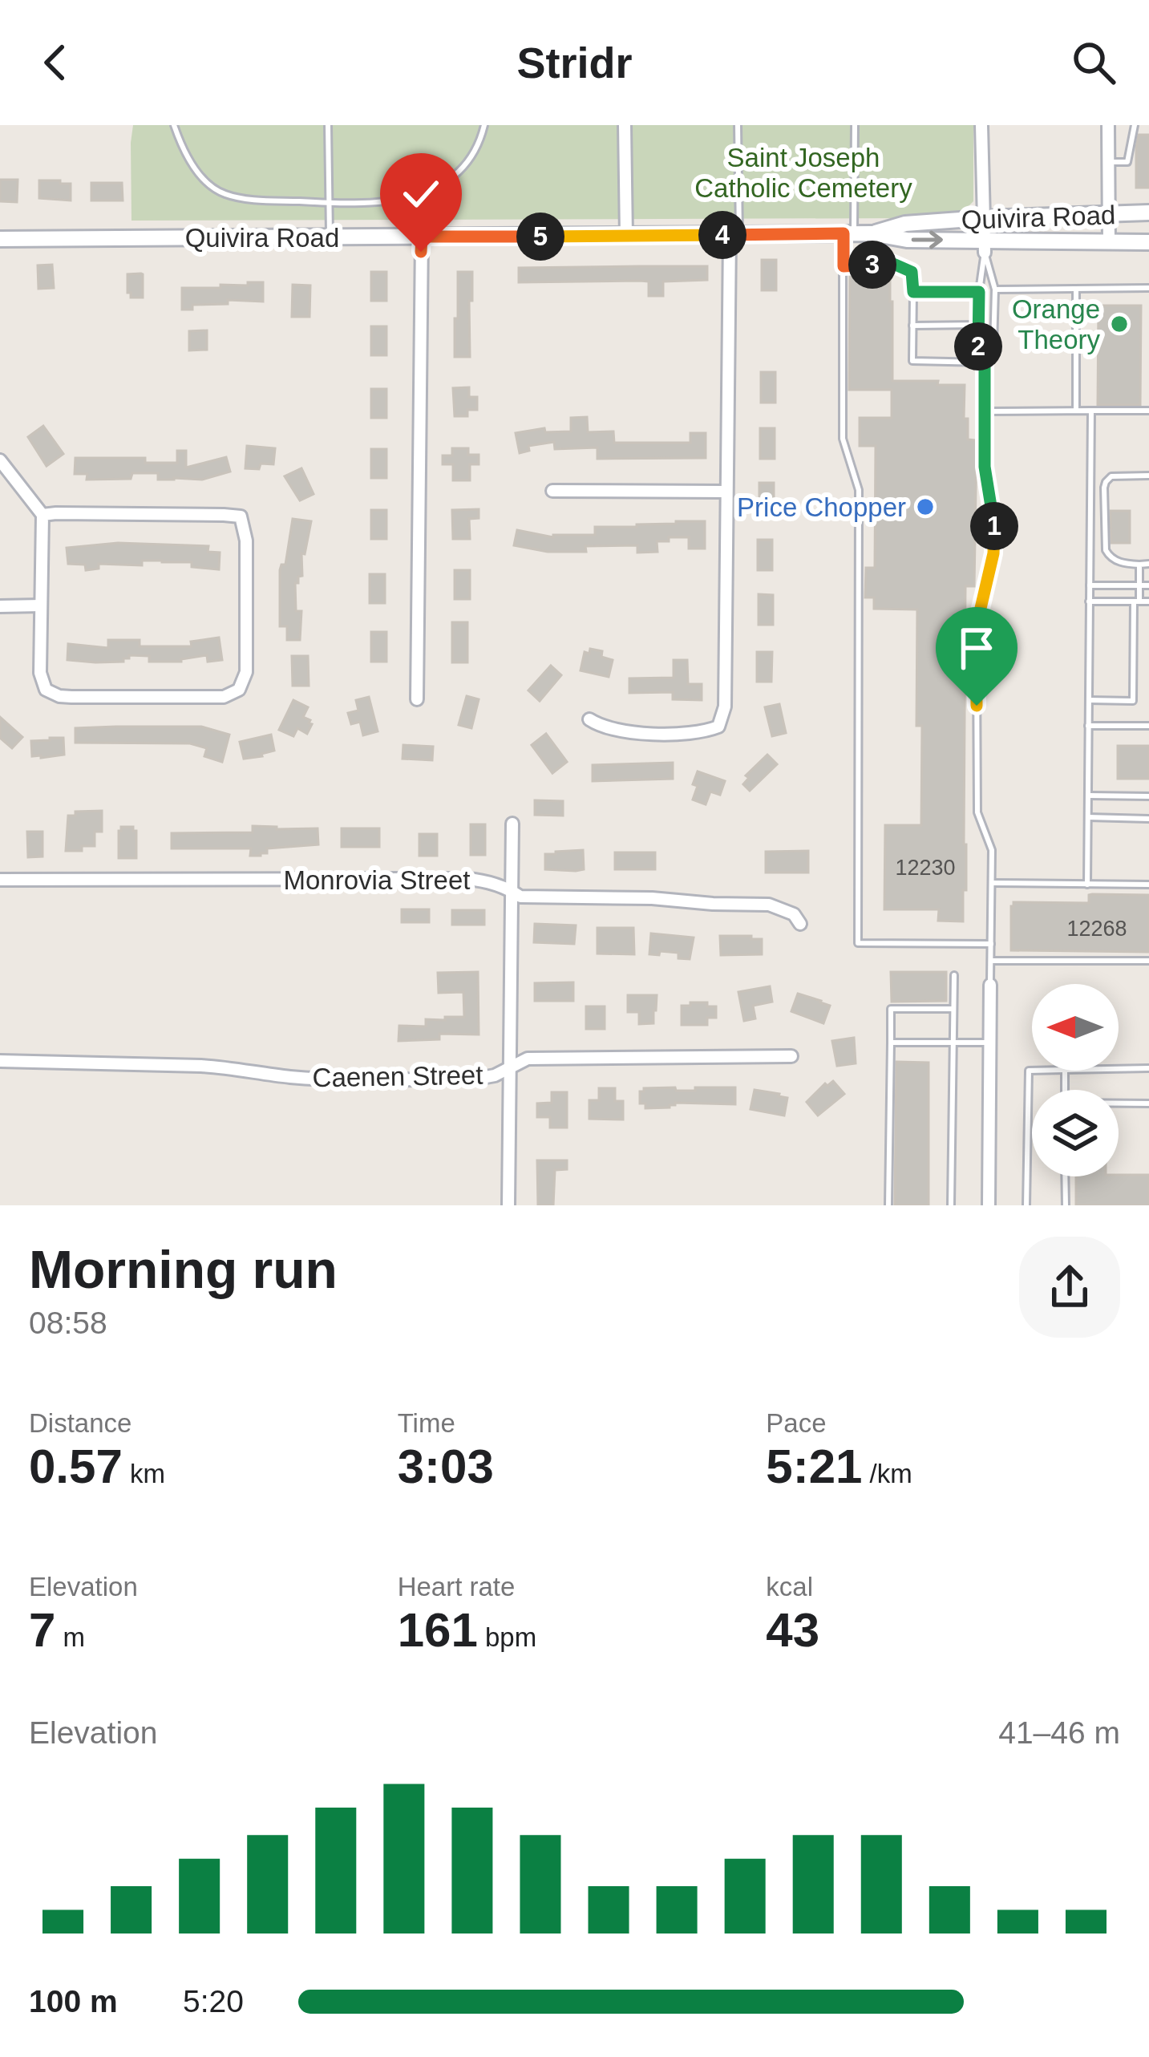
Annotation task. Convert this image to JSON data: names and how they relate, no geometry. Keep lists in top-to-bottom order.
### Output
{
  "streets": {
    "main road": ["Quivira Road"],
    "street": ["Monrovia Street", "Caenen Street"]
  },
  "parks": ["Saint Joseph Catholic Cemetery"],
  "places": ["Orange Theory", "Price Chopper"],
  "house_numbers": ["12230", "12268"],
  "north": "left",
  "page": {
    "header": "Stridr",
    "pins": [
      "4",
      "5",
      "3",
      "2",
      "1"
    ],
    "heading": ["Morning run", "08:58"],
    "stats": [
      ["Distance", "0.57 km"],
      ["Time", "3:03"],
      ["Pace", "5:21 /km"],
      ["Elevation", "7 m"],
      ["Heart rate", "161 bpm"],
      ["kcal", "43"]
    ],
    "chart": ["Elevation", "41–46 m"],
    "list": [
      {
        "name": "100 m",
        "note": "5:20"
      }
    ]
  }
}
